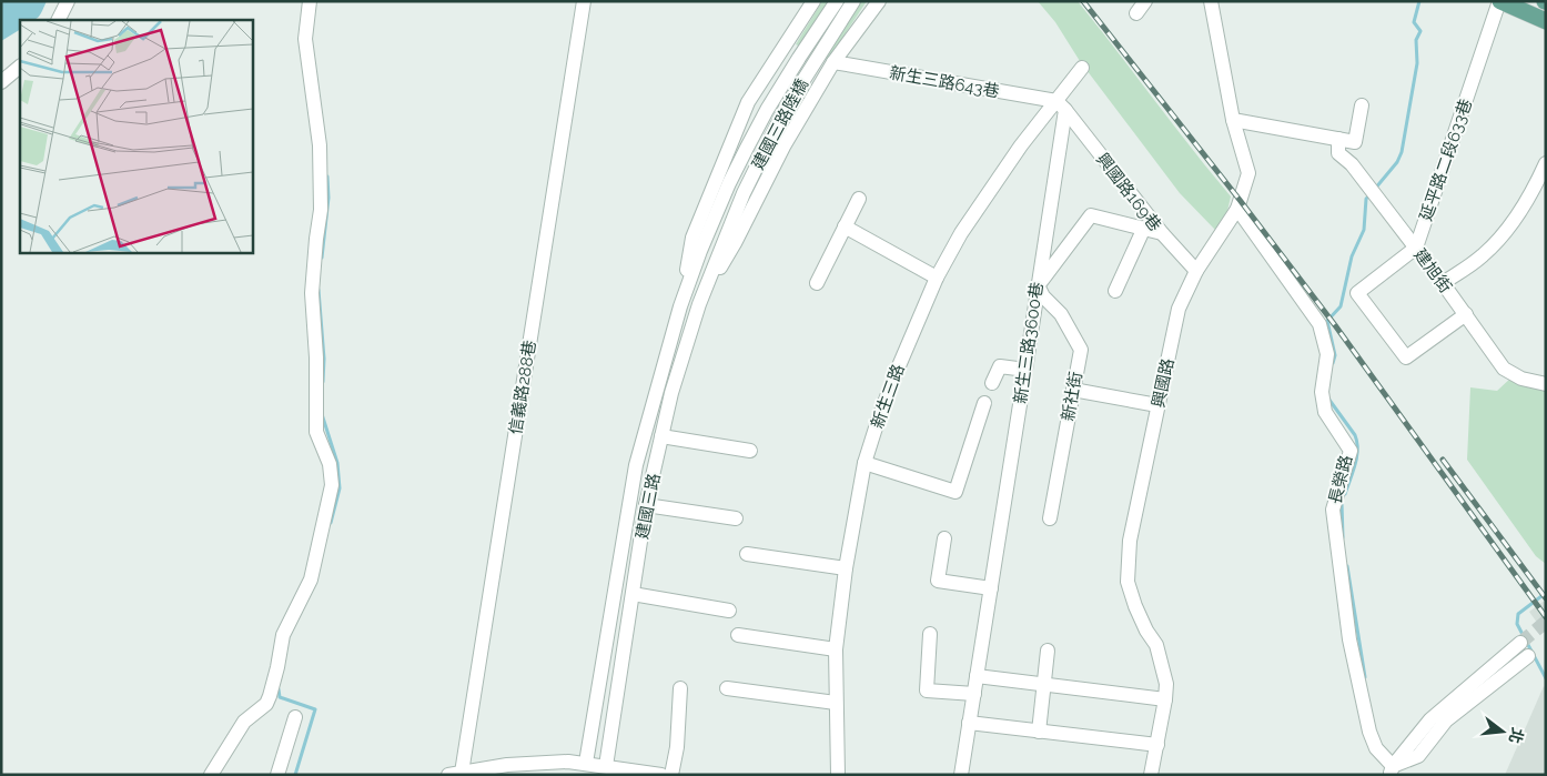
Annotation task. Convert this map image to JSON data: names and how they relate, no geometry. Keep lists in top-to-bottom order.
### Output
{
  "streets": {
    "street": [
      "新生三路643巷",
      "建國三路陸橋",
      "延平路二段633巷",
      "興國路169巷",
      "建旭街",
      "新生三路3600巷",
      "興國路",
      "信義路288巷",
      "新生三路",
      "新社街",
      "長榮路",
      "建國三路"
    ]
  },
  "crossings": [
    ["新生三路643巷", "興國路169巷"],
    ["新生三路643巷", "新生三路3600巷"],
    ["新生三路643巷", "新生三路"],
    ["建國三路陸橋", "建國三路"],
    ["延平路二段633巷", "建旭街"],
    ["興國路169巷", "新生三路3600巷"],
    ["興國路169巷", "興國路"],
    ["興國路169巷", "新生三路"],
    ["新生三路3600巷", "新生三路"],
    ["新生三路3600巷", "新社街"],
    ["興國路", "長榮路"]
  ],
  "north": "right"
}
